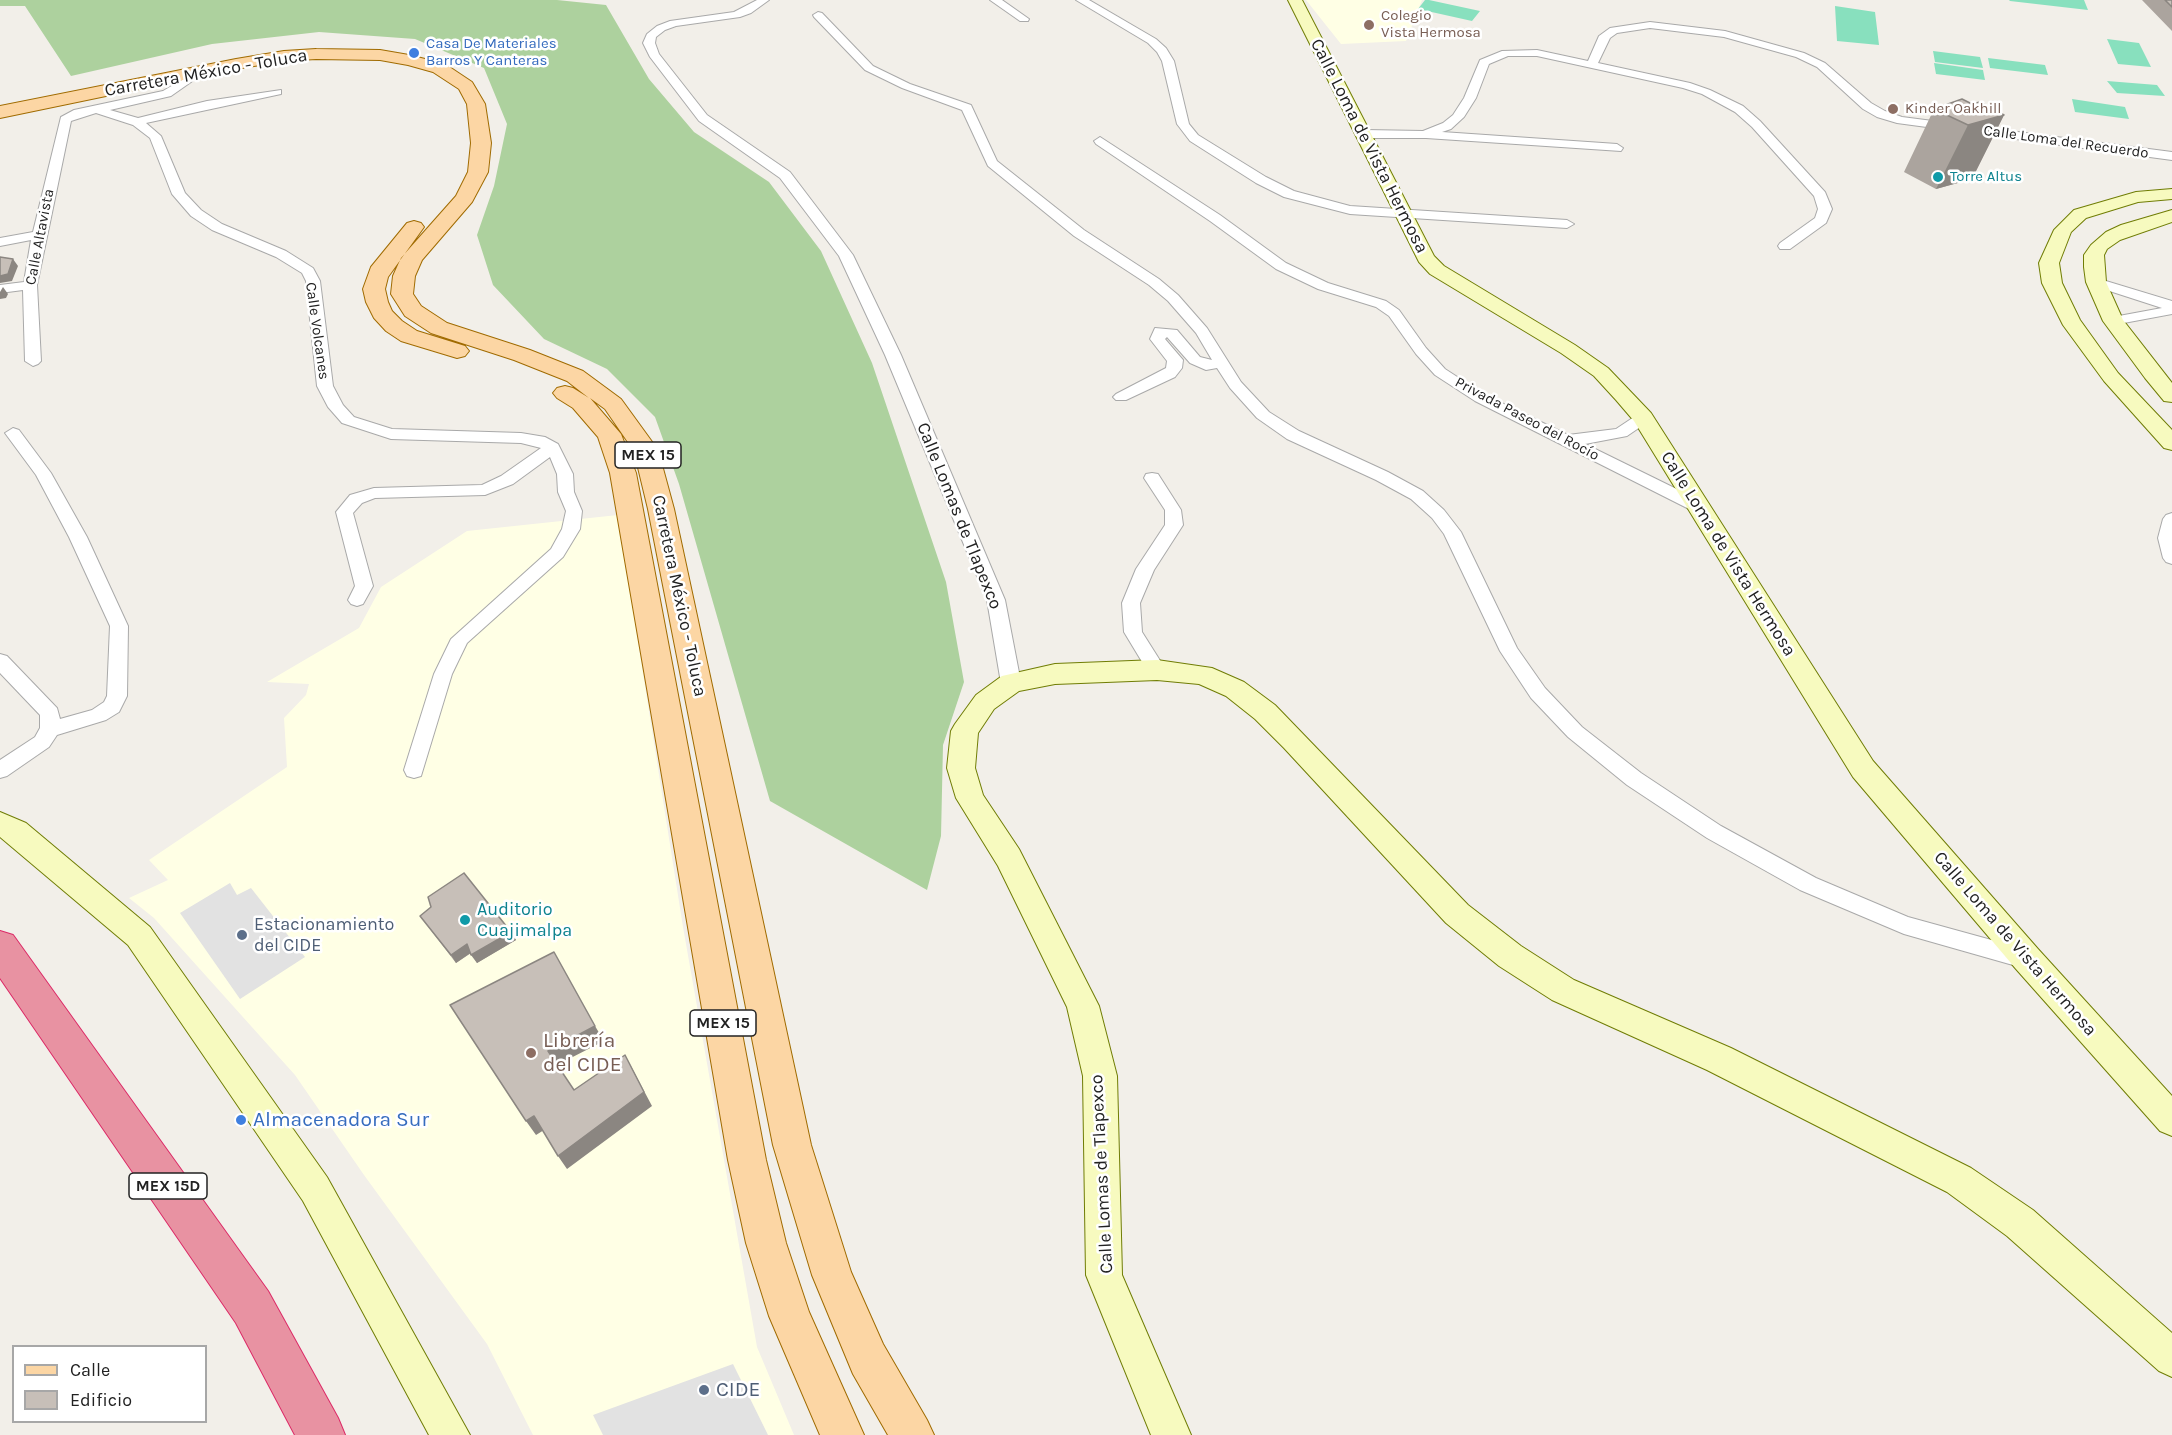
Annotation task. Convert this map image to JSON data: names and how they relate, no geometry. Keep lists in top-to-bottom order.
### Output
{
  "streets": {
    "highway": ["MEX 15D"],
    "main road": ["Carretera México - Toluca", "MEX 15"],
    "street": [
      "Calle Loma del Recuerdo",
      "Calle Loma de Vista Hermosa",
      "Calle Altavista",
      "Calle Volcanes",
      "Privada Paseo del Rocío",
      "Calle Lomas de Tlapexco"
    ]
  },
  "crossings": [
    ["Carretera México - Toluca", "Calle Volcanes"],
    ["Calle Loma de Vista Hermosa", "Privada Paseo del Rocío"],
    ["Calle Altavista", "Calle Volcanes"]
  ],
  "places": [
    "Colegio Vista Hermosa",
    "Casa De Materiales Barros Y Canteras",
    "Kinder Oakhill",
    "Torre Altus",
    "Auditorio Cuajimalpa",
    "Estacionamiento del CIDE",
    "Librería del CIDE",
    "Almacenadora Sur",
    "CIDE"
  ],
  "legend": ["Calle", "Edificio"]
}
